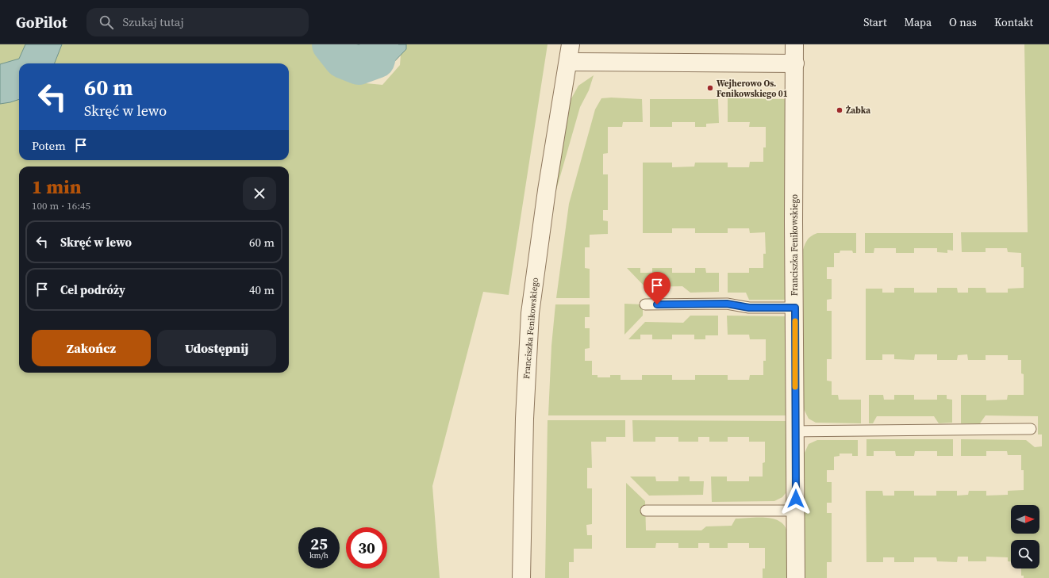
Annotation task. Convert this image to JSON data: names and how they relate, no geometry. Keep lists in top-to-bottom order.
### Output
{
  "streets": {
    "street": ["Franciszka Fenikowskiego"]
  },
  "places": ["Wejherowo Os. Fenikowskiego 01", "Żabka"],
  "north": "right",
  "page": {
    "header": "GoPilot",
    "search": "Szukaj tutaj",
    "nav": [
      "Start",
      "Mapa",
      "O nas",
      "Kontakt"
    ],
    "turn": ["60 m", "Skręć w lewo"],
    "then": "Potem",
    "heading": ["1 min", "100 m · 16:45"],
    "list": [
      {
        "name": "Skręć w lewo",
        "value": "60 m"
      },
      {
        "name": "Cel podróży",
        "value": "40 m"
      }
    ],
    "buttons": ["Zakończ", "Udostępnij"],
    "speed": "25 km/h",
    "limit": "30"
  }
}
